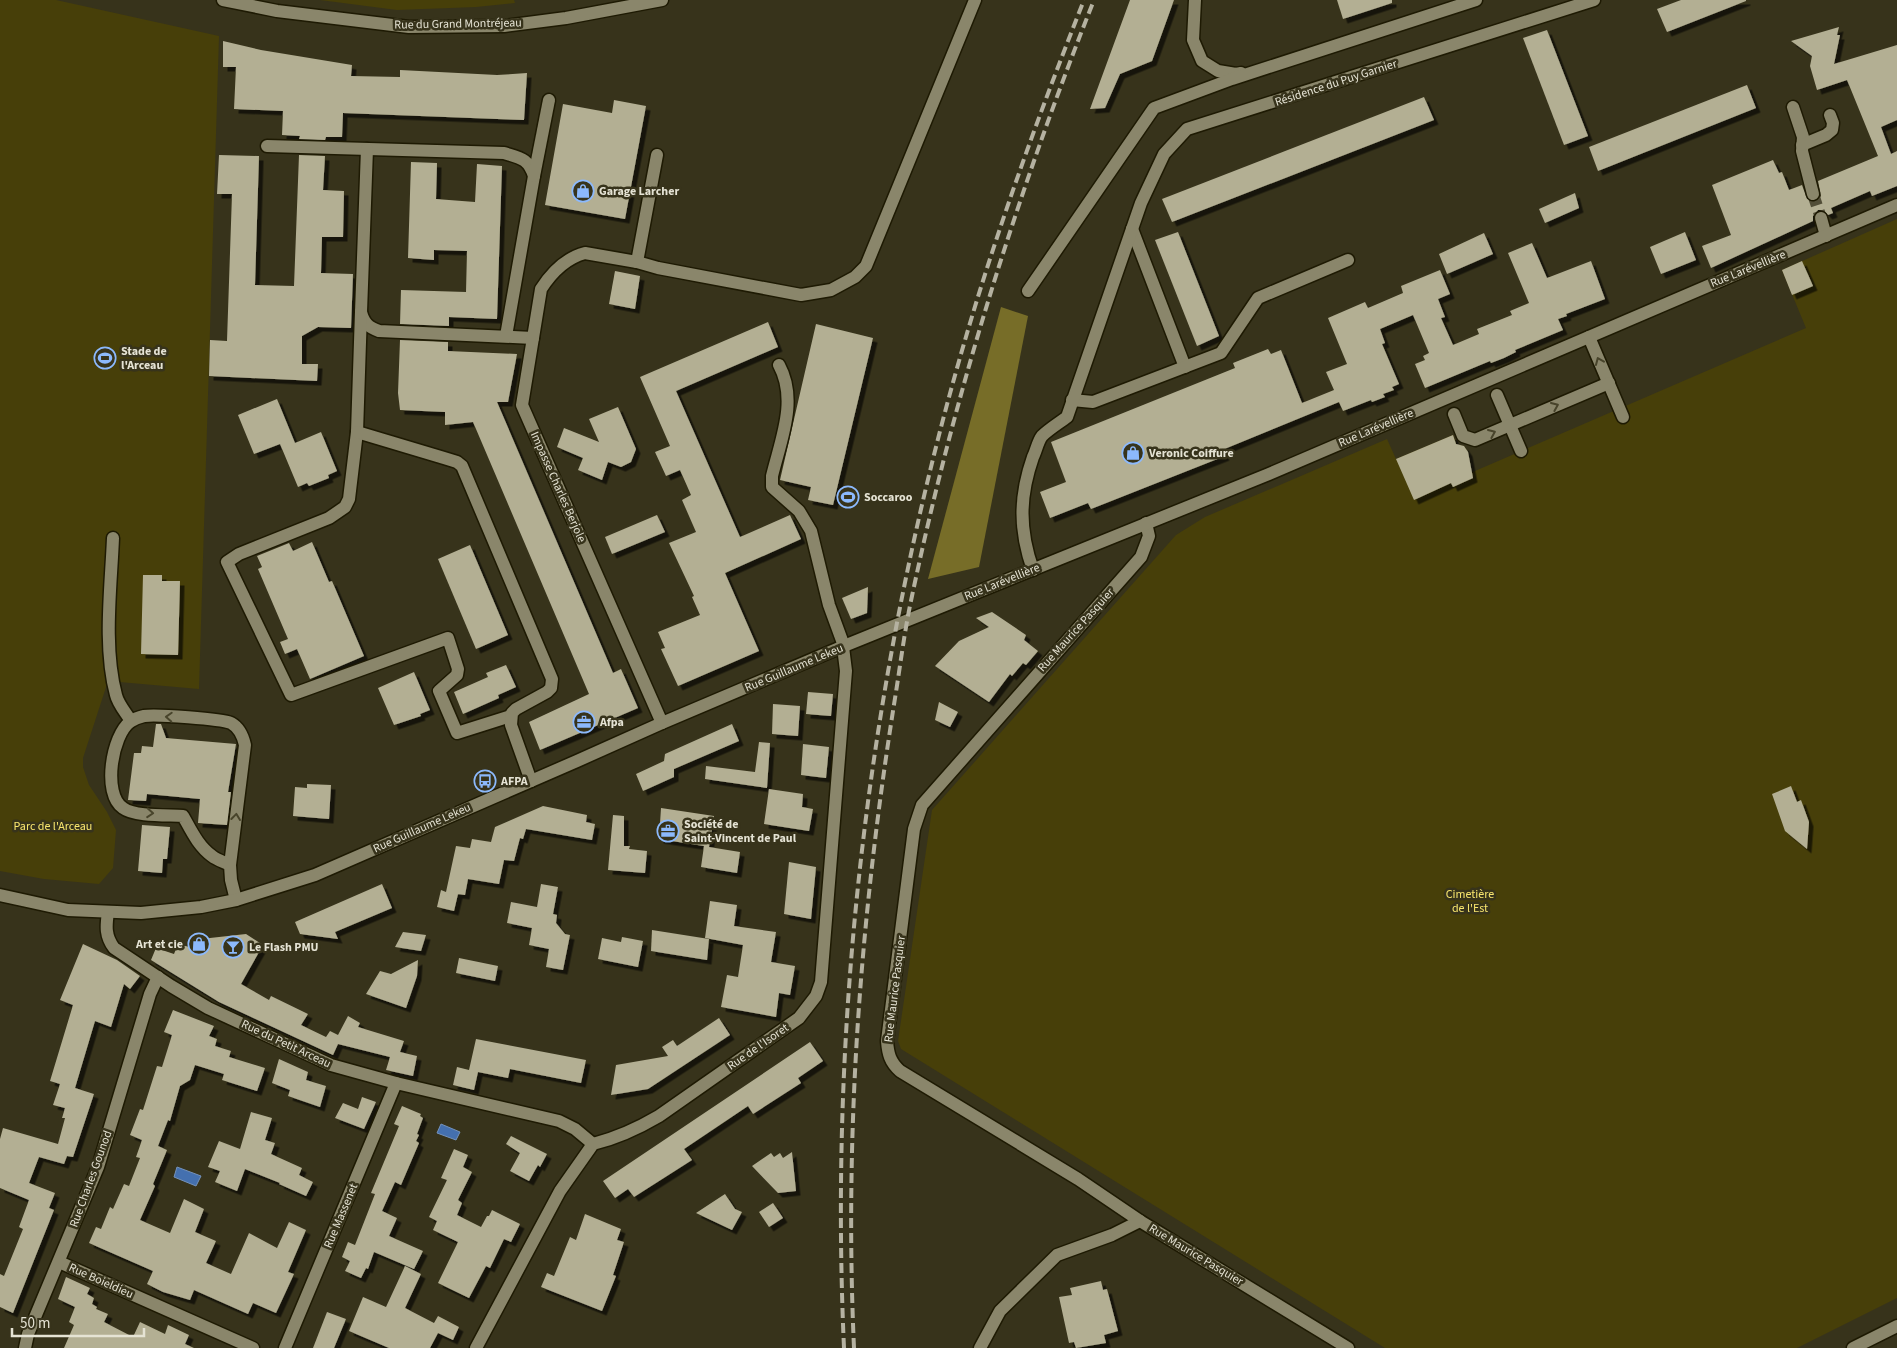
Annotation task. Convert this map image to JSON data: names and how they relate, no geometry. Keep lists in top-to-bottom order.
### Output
{
  "streets": {
    "street": [
      "Rue du Grand Montréjeau",
      "Résidence du Puy Garnier",
      "Rue Larévellière",
      "Impasse Charles Berjole",
      "Rue Maurice Pasquier",
      "Rue Guillaume Lekeu",
      "Rue du Petit Arceau",
      "Rue de l'Isoret",
      "Rue Charles Gounod",
      "Rue Massenet",
      "Rue Boieldieu"
    ]
  },
  "crossings": [
    ["Résidence du Puy Garnier", "Rue Larévellière"],
    ["Rue Larévellière", "Rue Maurice Pasquier"],
    ["Rue Larévellière", "Rue Guillaume Lekeu"],
    ["Rue Larévellière", "Rue de l'Isoret"],
    ["Impasse Charles Berjole", "Rue Guillaume Lekeu"],
    ["Rue Guillaume Lekeu", "Rue du Petit Arceau"],
    ["Rue Guillaume Lekeu", "Rue de l'Isoret"],
    ["Rue du Petit Arceau", "Rue de l'Isoret"],
    ["Rue du Petit Arceau", "Rue Charles Gounod"],
    ["Rue du Petit Arceau", "Rue Massenet"],
    ["Rue Charles Gounod", "Rue Boieldieu"]
  ],
  "parks": ["Parc de l'Arceau", "Cimetière de l'Est"],
  "places": {
    "shop": ["Garage Larcher", "Veronic Coiffure", "Art et cie"],
    "sports": ["Stade de l'Arceau", "Soccaroo"],
    "office": ["Afpa", "Société de Saint-Vincent de Paul"],
    "bus stop": ["AFPA"],
    "bar": ["Le Flash PMU"]
  },
  "scale_bar": "50 m"
}
